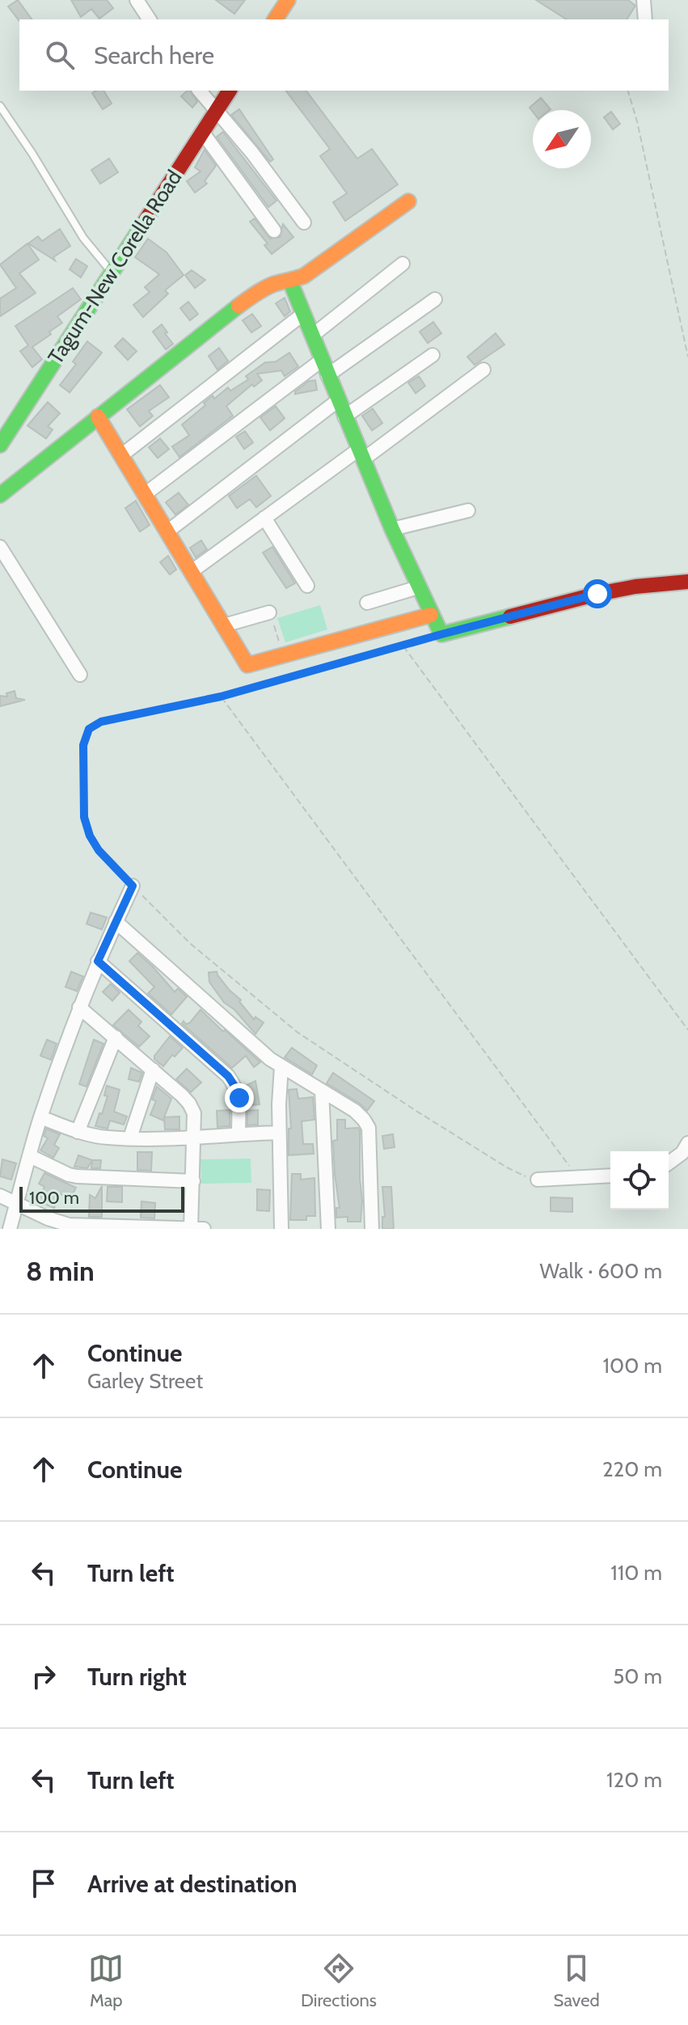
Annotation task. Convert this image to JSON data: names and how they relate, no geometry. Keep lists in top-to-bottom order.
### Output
{
  "streets": {
    "street": ["Tagum-New Corella Road"]
  },
  "scale_bar": "100 m",
  "north": "bottom left",
  "page": {
    "search": "Search here",
    "scale": "100 m",
    "heading": ["8 min", "Walk · 600 m"],
    "list": [
      ["Continue", "Garley Street", "100 m"],
      ["Continue", "220 m"],
      ["Turn left", "110 m"],
      ["Turn right", "50 m"],
      ["Turn left", "120 m"],
      "Arrive at destination"
    ],
    "nav": ["Map", "Directions", "Saved"]
  }
}
